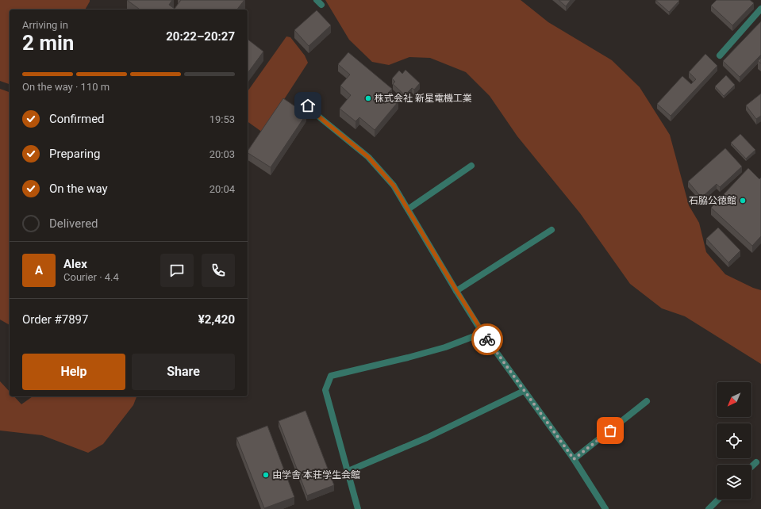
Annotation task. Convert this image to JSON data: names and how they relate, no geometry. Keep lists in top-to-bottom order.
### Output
{
  "places": ["株式会社 新星電機工業", "石脇公徳館", "由学舎 本荘学生会館"],
  "north": "bottom left",
  "page": {
    "heading": ["2 min", "Arriving in", "20:22–20:27"],
    "panel": [
      "Alex",
      "Courier · 4.4",
      "Order #7897",
      "¥2,420"
    ],
    "bar": "On the way · 110 m",
    "list": [
      ["Confirmed", "19:53"],
      ["Preparing", "20:03"],
      ["On the way", "20:04"],
      "Delivered"
    ],
    "round": "A",
    "buttons": ["Help", "Share"]
  }
}
